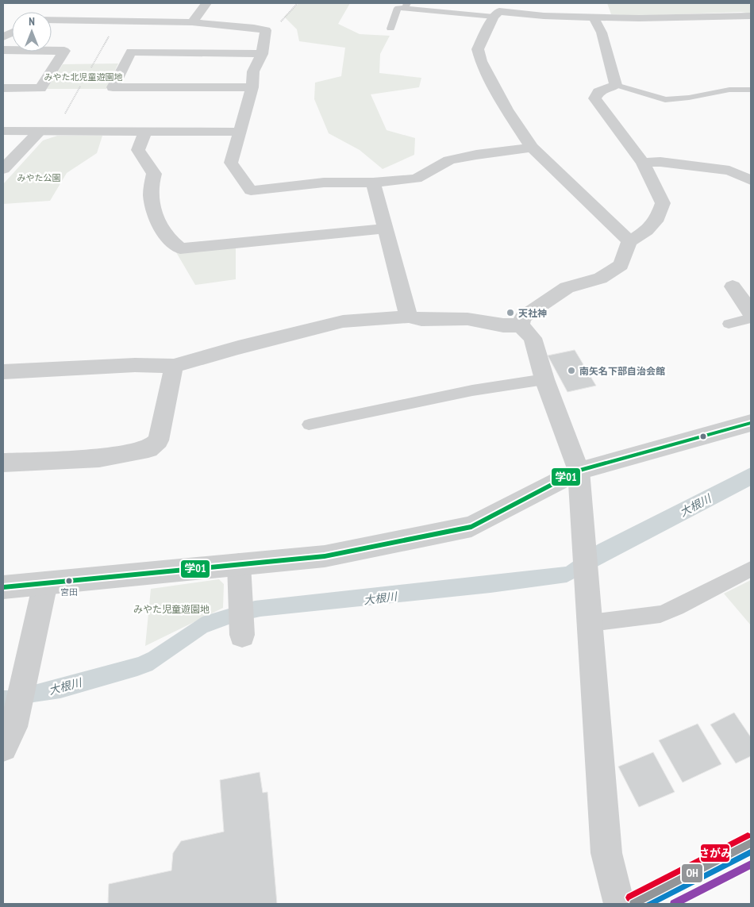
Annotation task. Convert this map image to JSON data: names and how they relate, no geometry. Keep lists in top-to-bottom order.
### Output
{
  "water": ["大根川"],
  "parks": ["みやた北児童遊園地", "みやた公園", "みやた児童遊園地"],
  "places": ["天社神", "南矢名下部自治会館", "宮田"],
  "lines": ["transit line 学01", "transit line さがみ", "transit line OH"],
  "north": "top"
}
